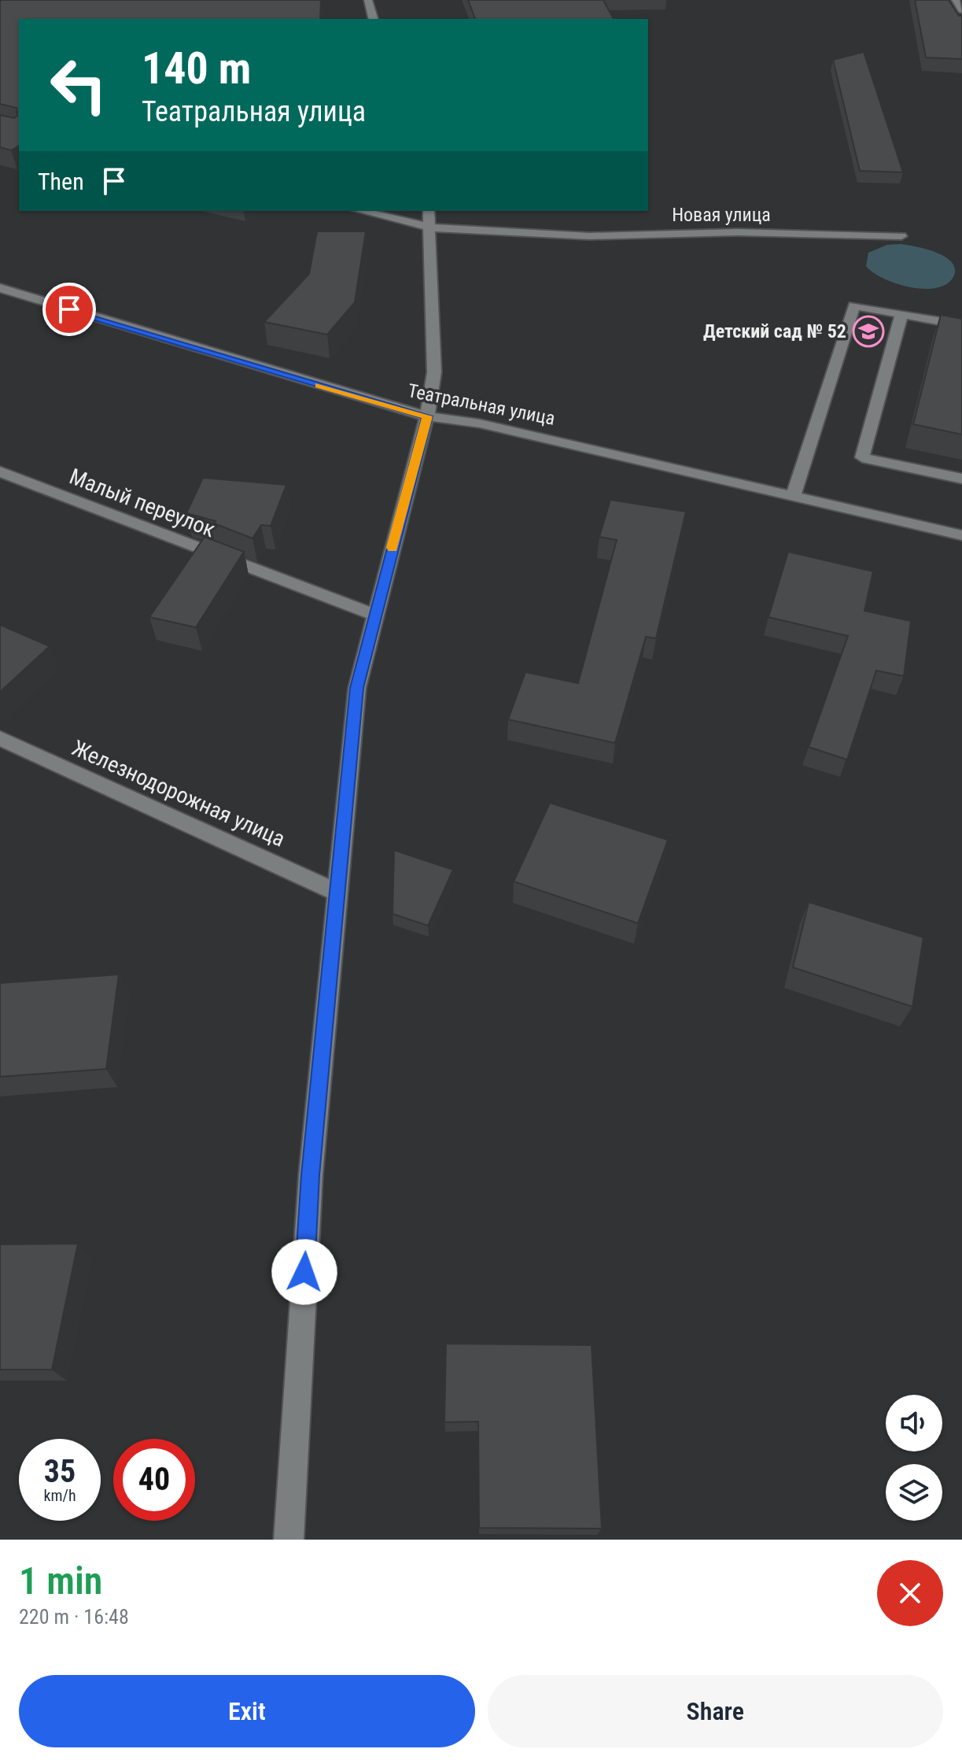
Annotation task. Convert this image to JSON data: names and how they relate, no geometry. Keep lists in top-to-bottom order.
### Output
{
  "streets": {
    "street": [
      "Новая улица",
      "Театральная улица",
      "Малый переулок",
      "Железнодорожная улица"
    ]
  },
  "places": {
    "school or university": ["Детский сад № 52"]
  },
  "page": {
    "turn": ["140 m", "Театральная улица"],
    "then": "Then",
    "speed": "35 km/h",
    "limit": "40",
    "heading": ["1 min", "220 m · 16:48"],
    "buttons": ["Exit", "Share"]
  }
}
